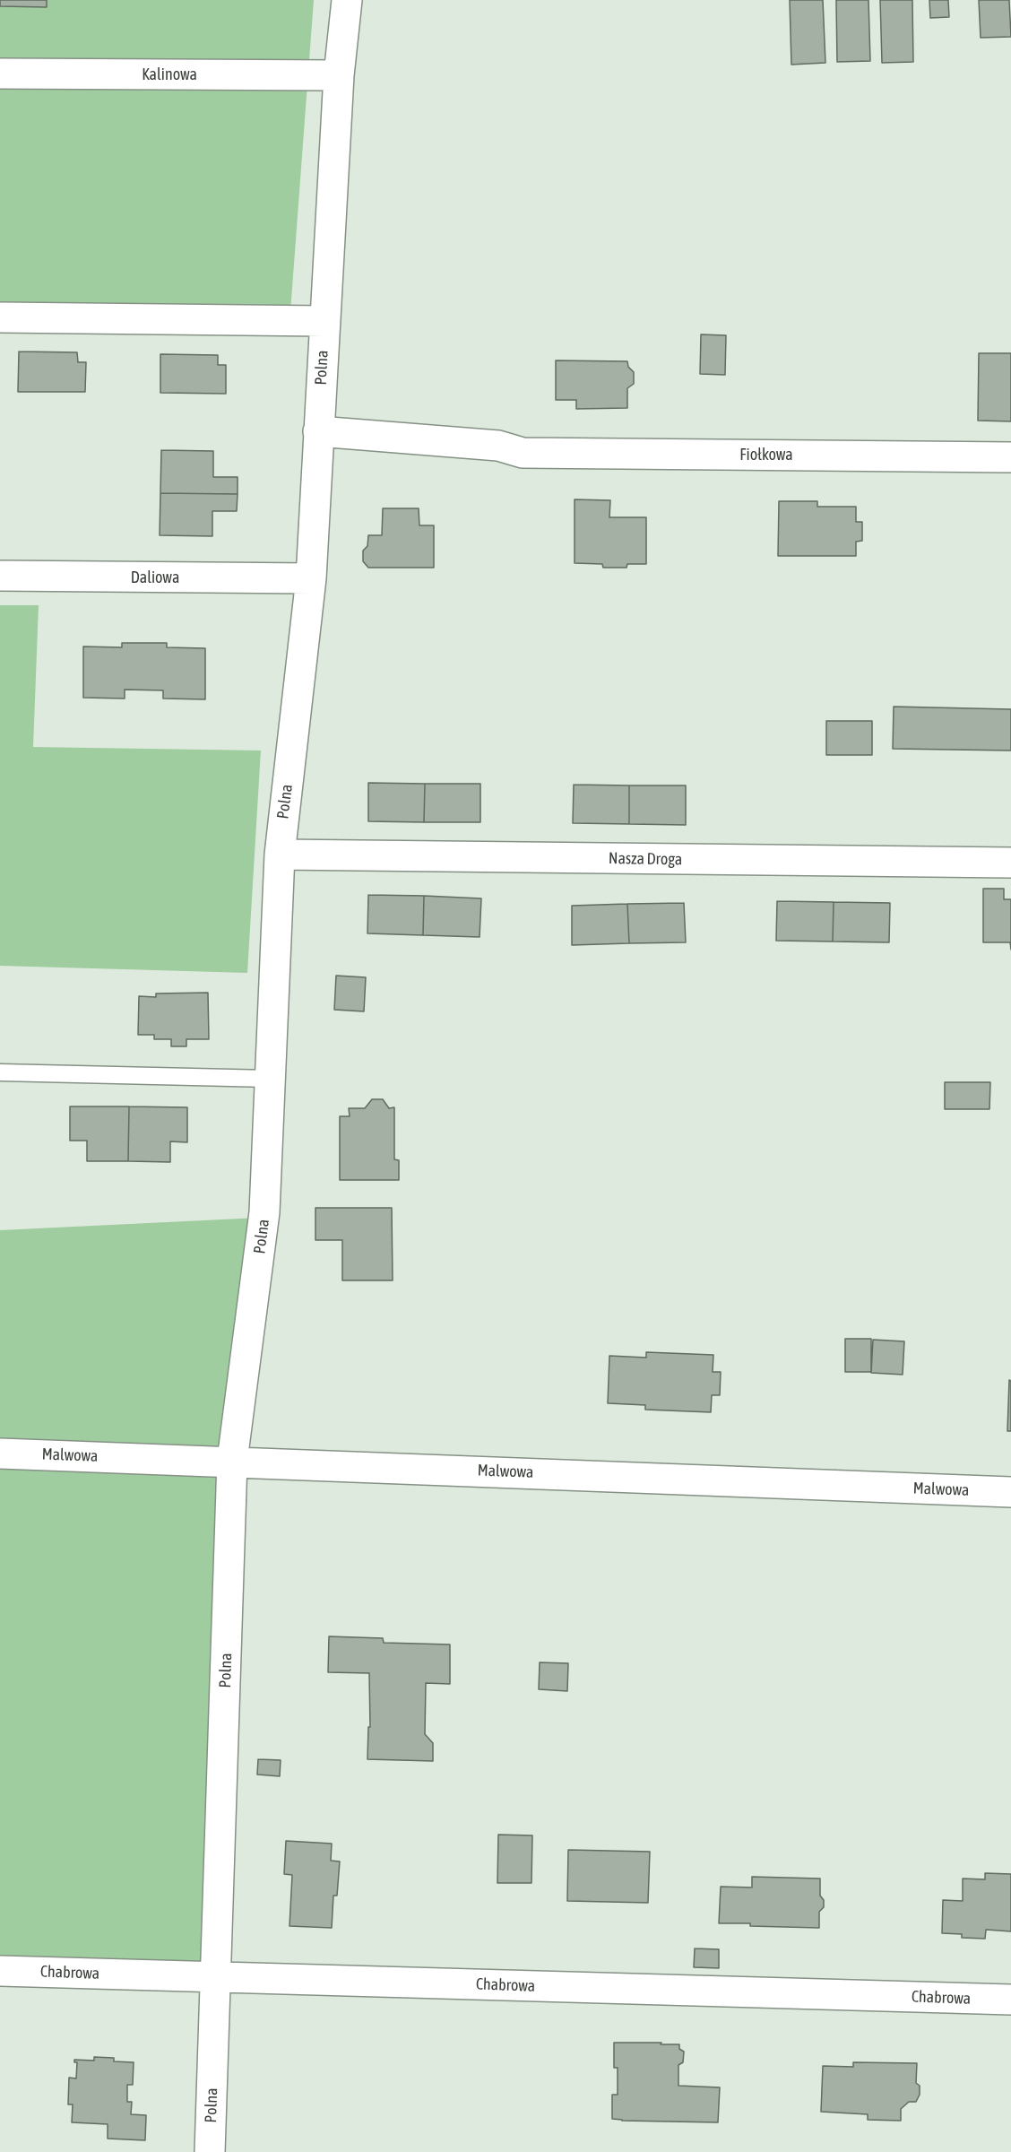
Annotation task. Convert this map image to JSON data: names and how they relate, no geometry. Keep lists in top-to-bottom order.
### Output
{
  "streets": {
    "street": [
      "Kalinowa",
      "Polna",
      "Fiołkowa",
      "Daliowa",
      "Nasza Droga",
      "Malwowa",
      "Chabrowa"
    ]
  },
  "crossings": [
    ["Kalinowa", "Polna"],
    ["Polna", "Fiołkowa"],
    ["Polna", "Daliowa"],
    ["Polna", "Nasza Droga"],
    ["Polna", "Malwowa"],
    ["Polna", "Chabrowa"]
  ]
}
